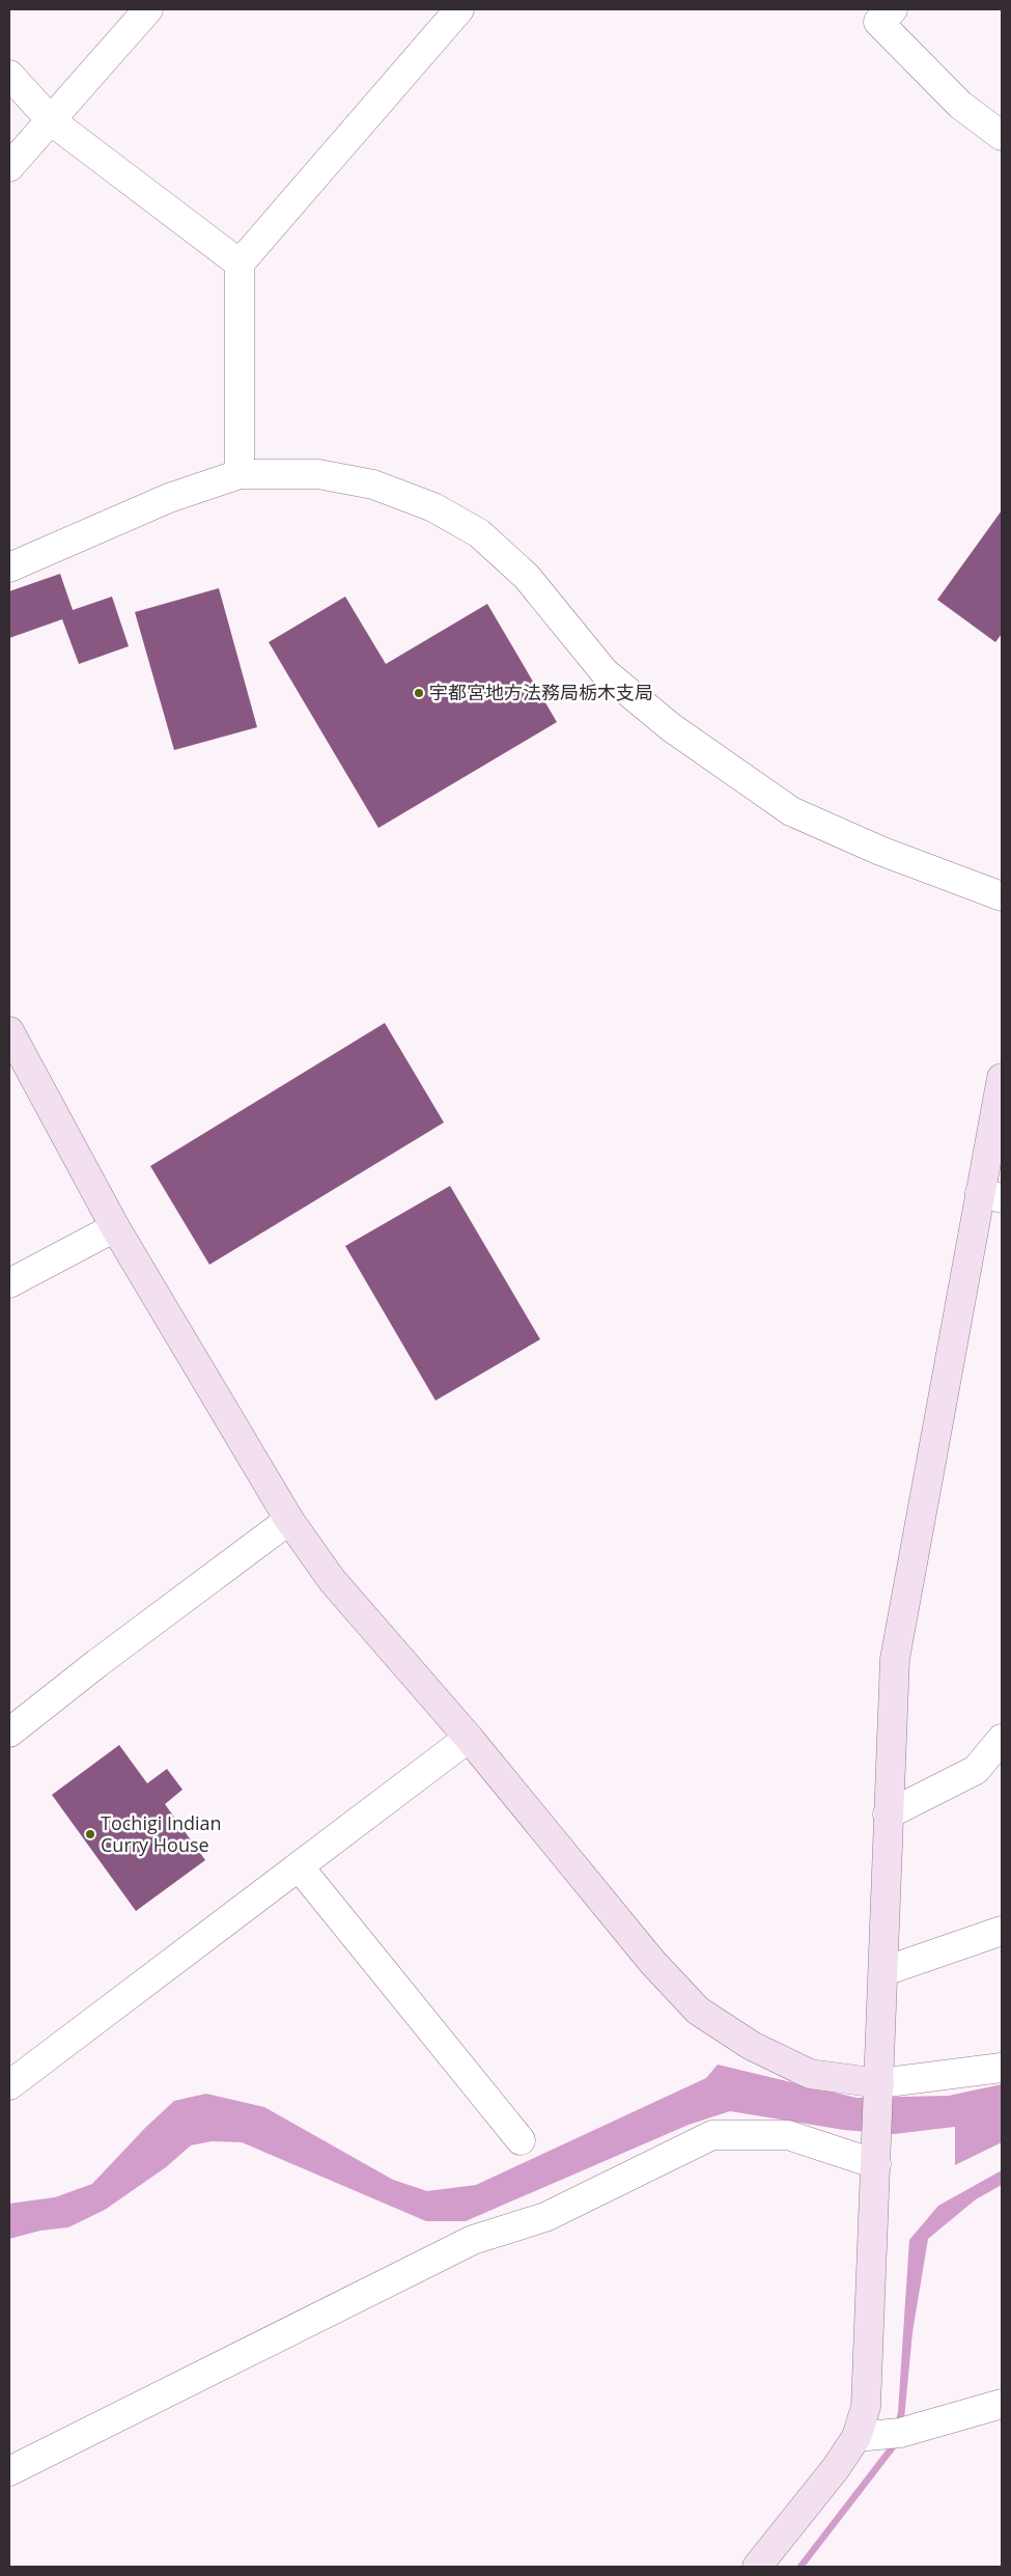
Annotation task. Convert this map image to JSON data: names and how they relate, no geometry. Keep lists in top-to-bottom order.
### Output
{
  "places": ["宇都宮地方法務局栃木支局", "Tochigi Indian Curry House"]
}
